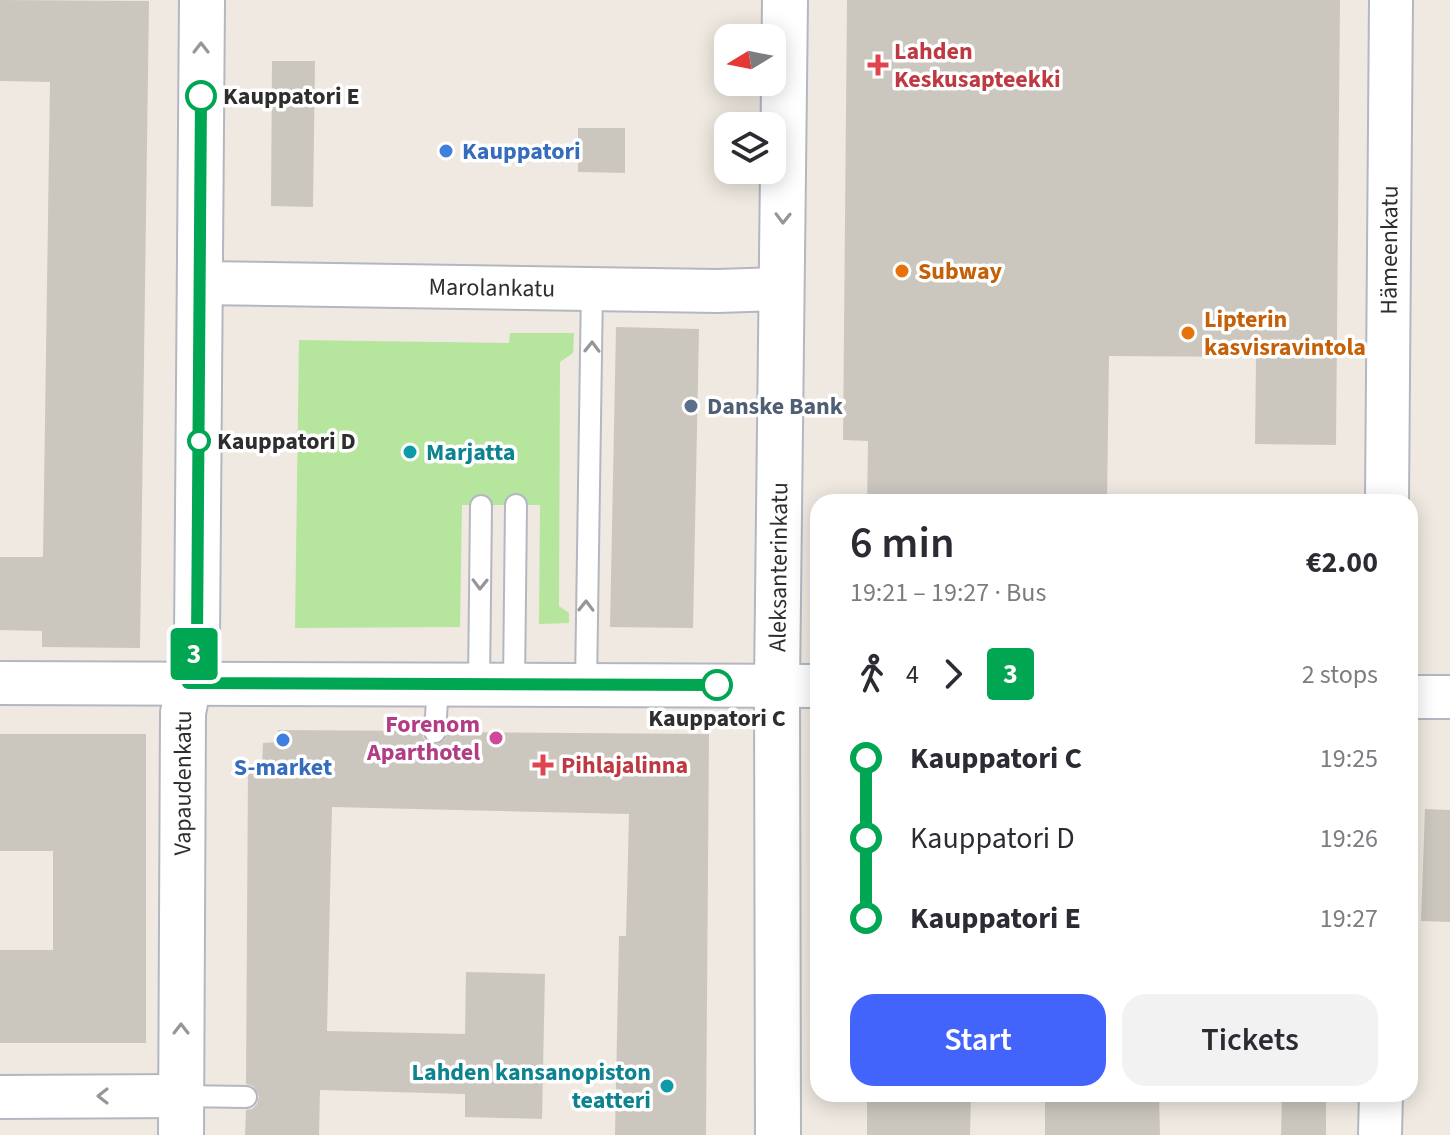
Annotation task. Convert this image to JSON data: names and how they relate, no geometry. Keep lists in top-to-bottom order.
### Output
{
  "streets": {
    "main road": ["Aleksanterinkatu", "Vapaudenkatu"],
    "street": ["Hämeenkatu", "Marolankatu"]
  },
  "crossings": [
    ["Marolankatu", "Aleksanterinkatu"],
    ["Marolankatu", "Vapaudenkatu"]
  ],
  "one_way": ["Vapaudenkatu"],
  "places": {
    "health": ["Lahden Keskusapteekki", "Pihlajalinna"],
    "other": [
      "Kauppatori E",
      "Kauppatori",
      "Subway",
      "Lipterin kasvisravintola",
      "Danske Bank",
      "Kauppatori D",
      "Marjatta",
      "Kauppatori C",
      "Forenom Aparthotel",
      "S-market",
      "Lahden kansanopiston teatteri"
    ]
  },
  "lines": ["bus line 3"],
  "north": "left",
  "page": {
    "on_map": "3",
    "heading": ["6 min", "19:21 – 19:27 · Bus", "€2.00"],
    "legs": ["4", "3", "2 stops"],
    "list": [
      {
        "name": "Kauppatori C",
        "value": "19:25"
      },
      {
        "name": "Kauppatori D",
        "value": "19:26"
      },
      {
        "name": "Kauppatori E",
        "value": "19:27"
      }
    ],
    "buttons": ["Start", "Tickets"]
  }
}
